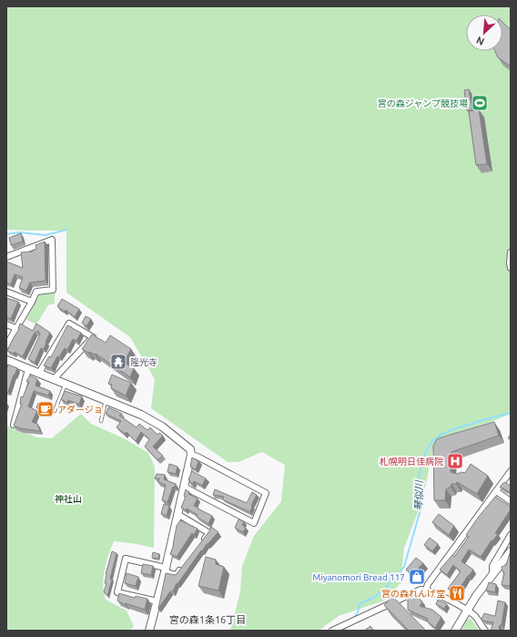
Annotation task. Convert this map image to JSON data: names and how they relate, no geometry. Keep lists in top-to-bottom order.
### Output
{
  "districts": ["宮の森1条16丁目"],
  "water": ["琴似川"],
  "parks": ["神社山"],
  "places": {
    "sports": ["宮の森ジャンプ競技場"],
    "temple": ["隆光寺"],
    "cafe": ["アダージョ"],
    "hospital": ["札幌明日佳病院"],
    "shop": ["Miyanomori Bread 117"],
    "restaurant": ["宮の森れんげ堂"]
  },
  "north": "bottom left"
}
